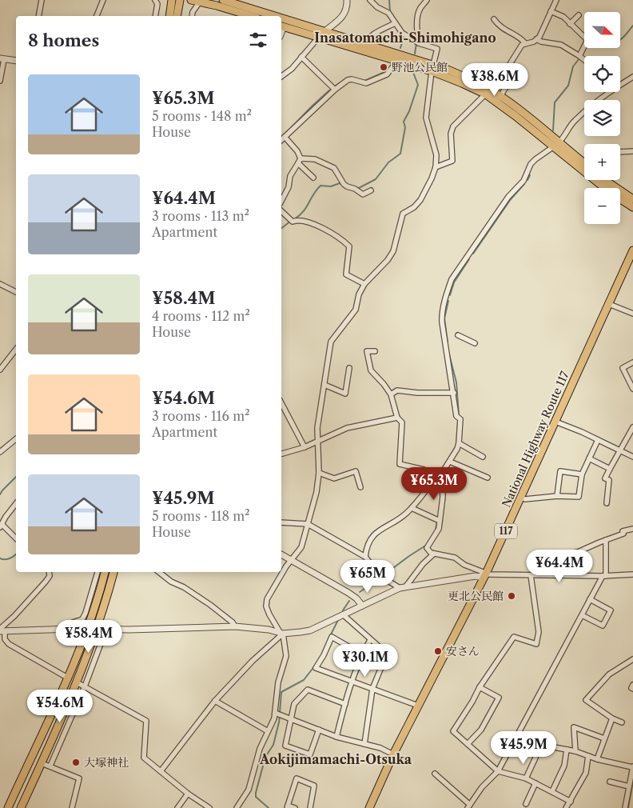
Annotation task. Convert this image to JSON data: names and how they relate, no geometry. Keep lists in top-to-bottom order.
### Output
{
  "streets": {
    "main road": ["National Highway Route 117", "117"]
  },
  "districts": ["Inasatomachi-Shimohigano", "Aokijimamachi-Otsuka"],
  "places": [
    "野池公民館",
    "更北公民館",
    "安さん",
    "大塚神社"
  ],
  "north": "right",
  "page": {
    "map_buttons": ["+", "−"],
    "heading": "8 homes",
    "price": [
      "¥38.6M",
      "¥65.3M",
      "¥64.4M",
      "¥65M",
      "¥58.4M",
      "¥30.1M",
      "¥54.6M",
      "¥45.9M"
    ],
    "list": [
      {
        "name": "¥65.3M",
        "note": "5 rooms · 148 m² · House"
      },
      {
        "name": "¥64.4M",
        "note": "3 rooms · 113 m² · Apartment"
      },
      {
        "name": "¥58.4M",
        "note": "4 rooms · 112 m² · House"
      },
      {
        "name": "¥54.6M",
        "note": "3 rooms · 116 m² · Apartment"
      },
      {
        "name": "¥45.9M",
        "note": "5 rooms · 118 m² · House"
      }
    ]
  }
}
